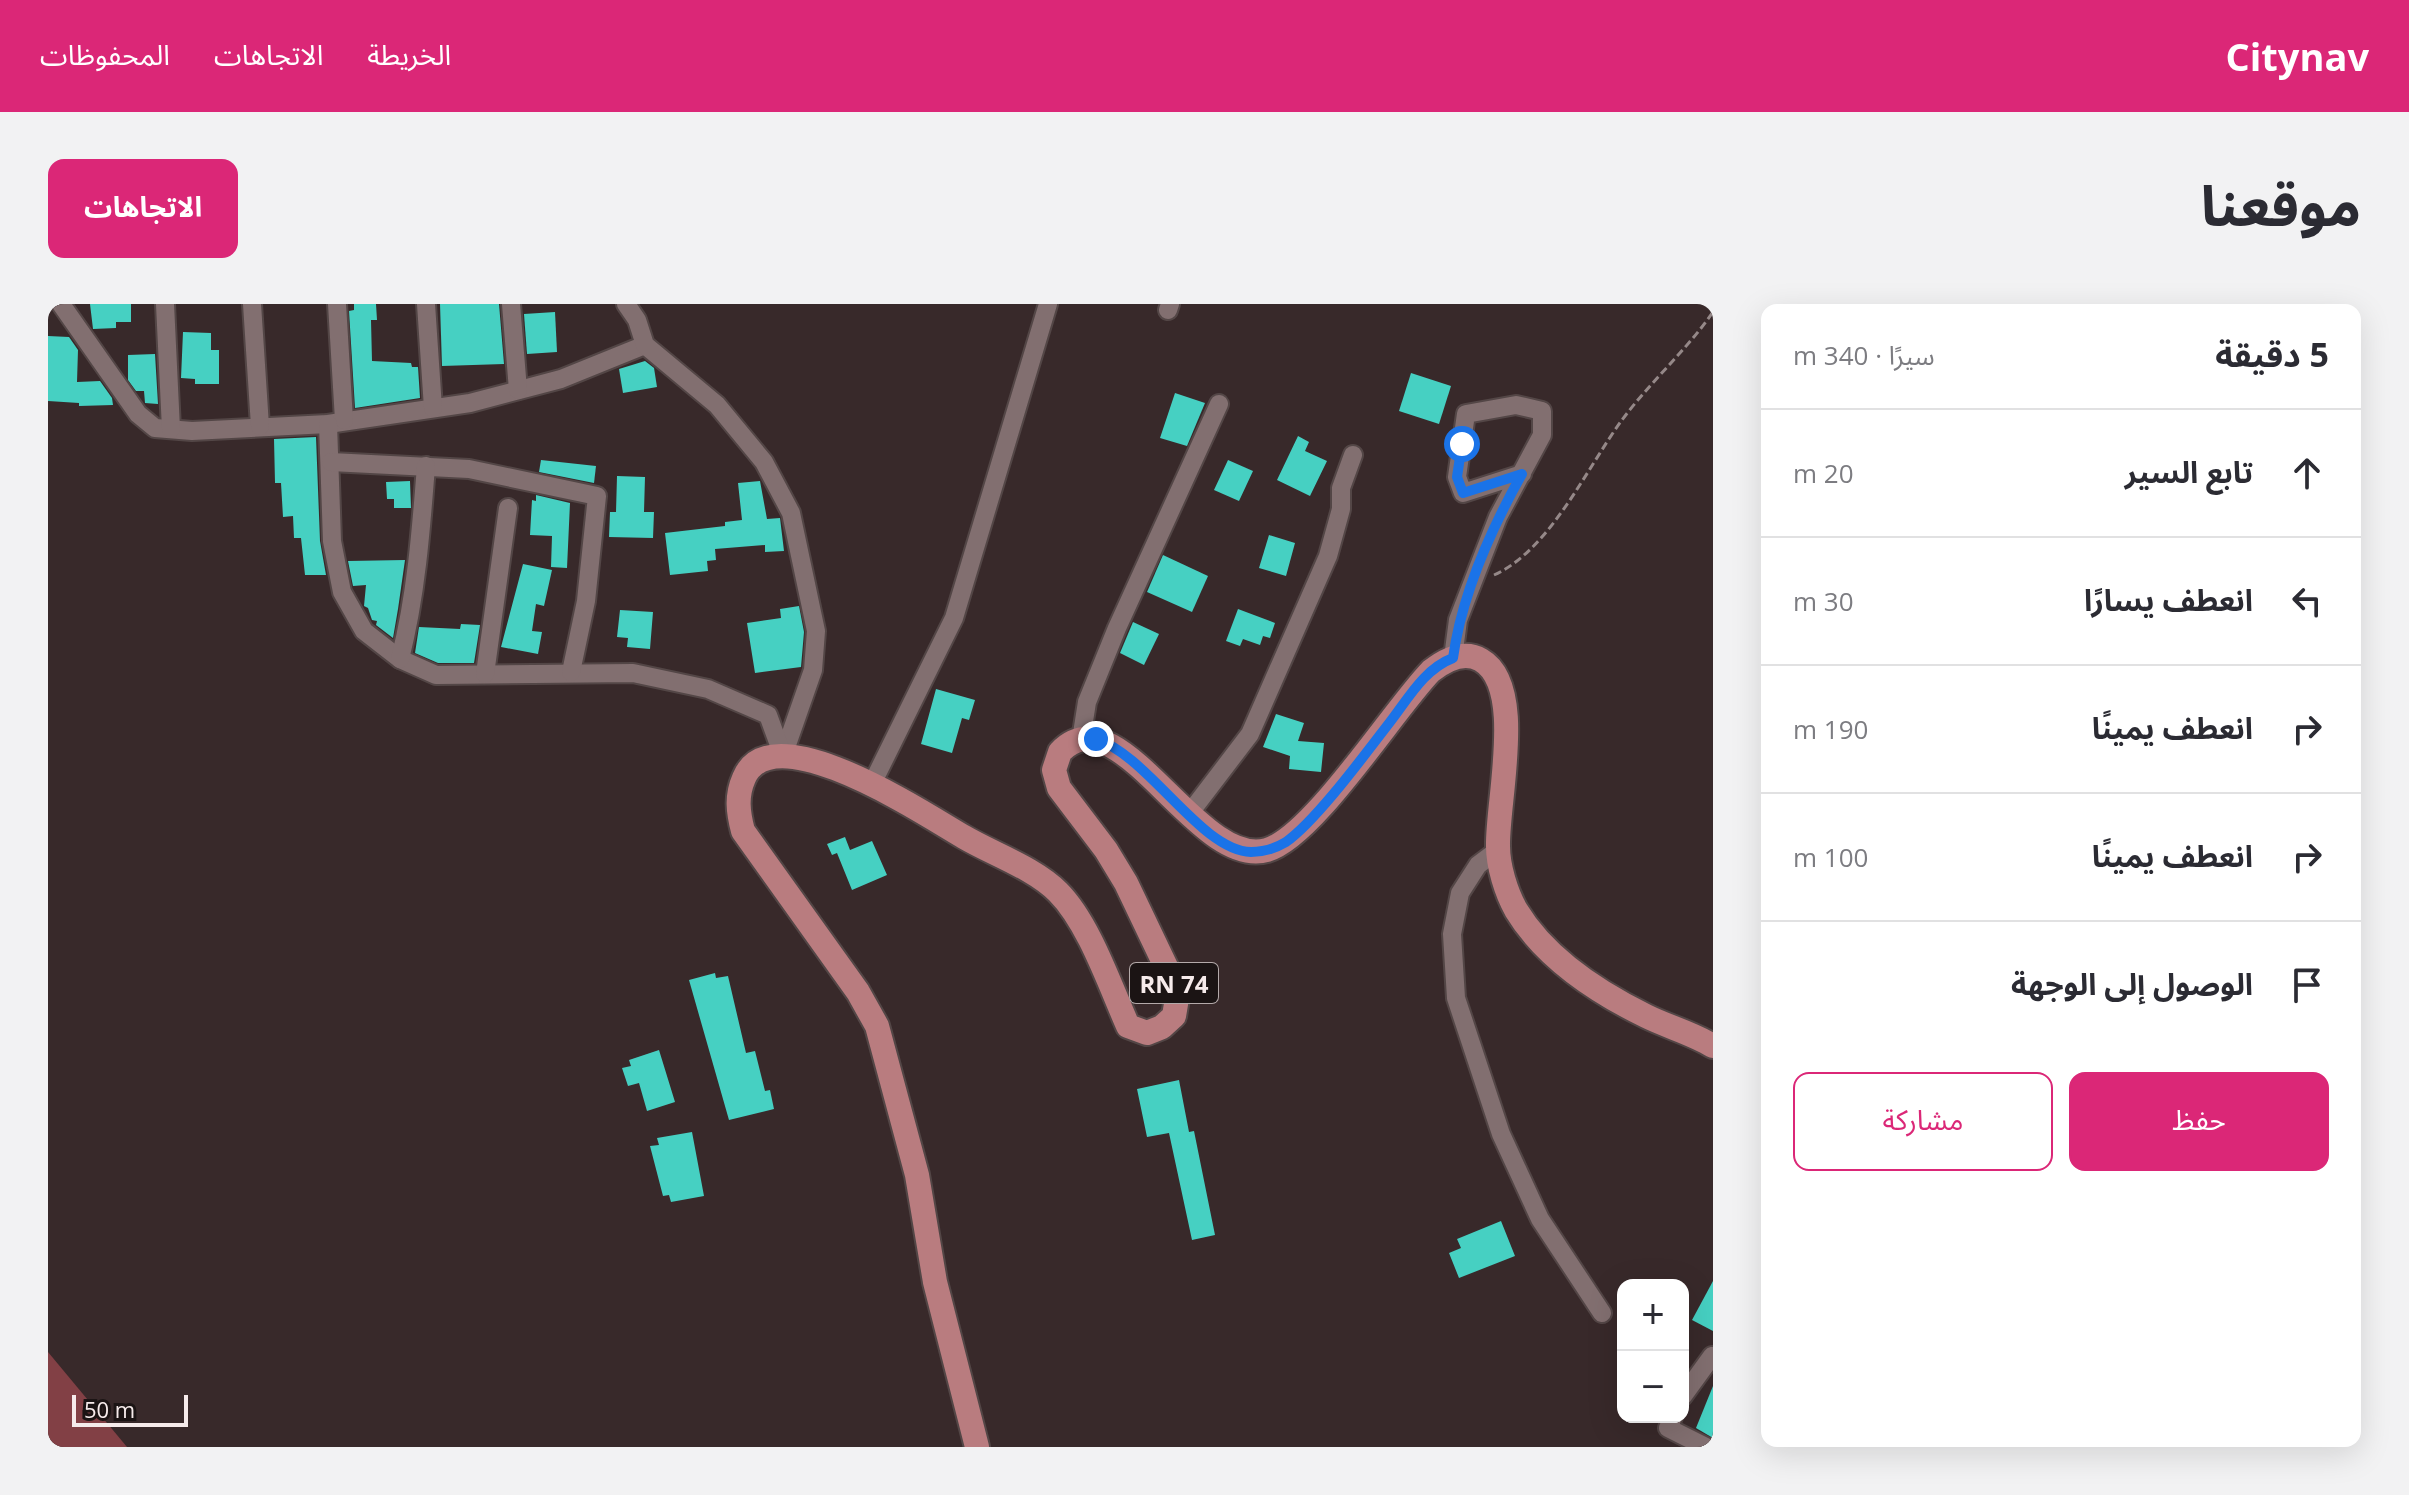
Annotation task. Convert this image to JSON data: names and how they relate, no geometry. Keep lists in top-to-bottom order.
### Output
{
  "streets": {
    "main road": ["RN 74"]
  },
  "scale_bar": "50 m",
  "page": {
    "header": "Citynav",
    "nav": ["الخريطة", "الاتجاهات", "المحفوظات"],
    "title": "موقعنا",
    "buttons": [
      "الاتجاهات",
      ["حفظ", "مشاركة"]
    ],
    "heading": ["5 دقيقة", "سيرًا · 340 m"],
    "list": [
      ["تابع السير", "20 m"],
      ["انعطف يسارًا", "30 m"],
      ["انعطف يمينًا", "190 m"],
      ["انعطف يمينًا", "100 m"],
      "الوصول إلى الوجهة"
    ],
    "map_buttons": ["+", "−"],
    "scale": "50 m"
  }
}
